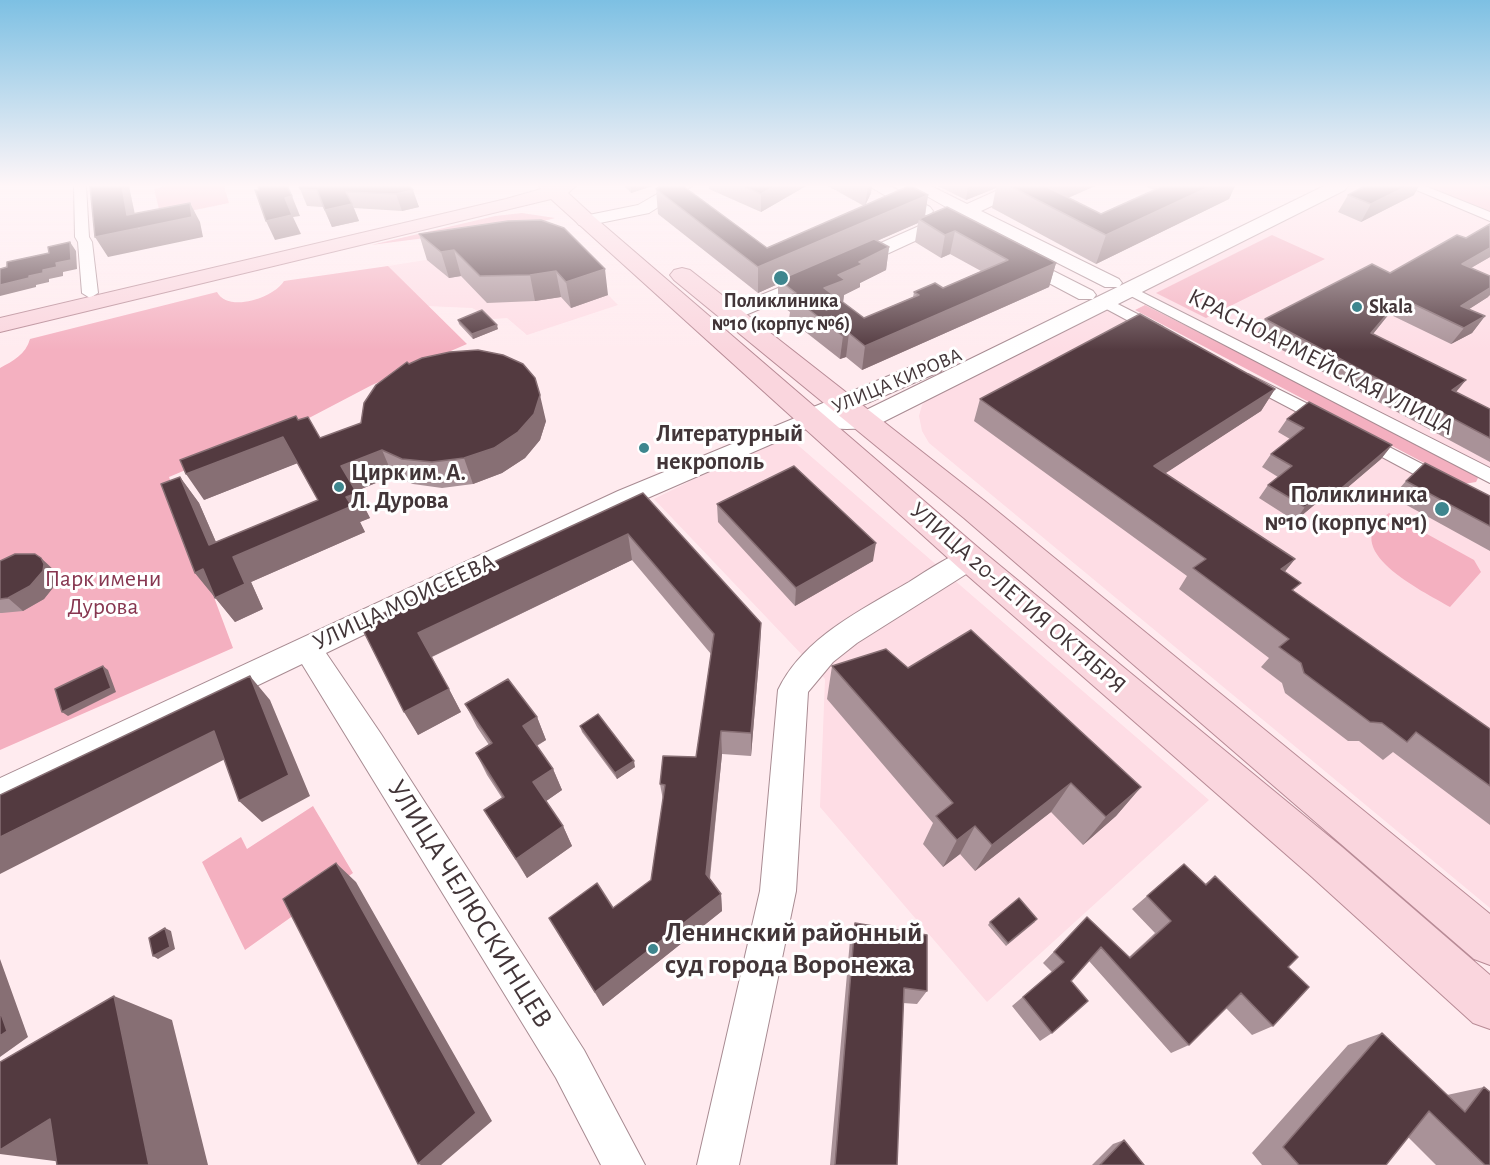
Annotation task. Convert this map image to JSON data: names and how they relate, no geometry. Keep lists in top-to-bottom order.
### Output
{
  "streets": {
    "main road": ["УЛИЦА КИРОВА", "УЛИЦА 20-ЛЕТИЯ ОКТЯБРЯ"],
    "street": ["КРАСНОАРМЕЙСКАЯ УЛИЦА", "УЛИЦА МОИСЕЕВА", "УЛИЦА ЧЕЛЮСКИНЦЕВ"]
  },
  "crossings": [
    ["КРАСНОАРМЕЙСКАЯ УЛИЦА", "УЛИЦА КИРОВА"],
    ["УЛИЦА КИРОВА", "УЛИЦА 20-ЛЕТИЯ ОКТЯБРЯ"],
    ["УЛИЦА КИРОВА", "УЛИЦА МОИСЕЕВА"],
    ["УЛИЦА 20-ЛЕТИЯ ОКТЯБРЯ", "УЛИЦА МОИСЕЕВА"],
    ["УЛИЦА МОИСЕЕВА", "УЛИЦА ЧЕЛЮСКИНЦЕВ"]
  ],
  "parks": ["Парк имени Дурова"],
  "places": [
    "Поликлиника №10 (корпус №6)",
    "Skala",
    "Литературный некрополь",
    "Цирк им. А. Л. Дурова",
    "Поликлиника №10 (корпус №1)",
    "Ленинский районный суд города Воронежа"
  ]
}
